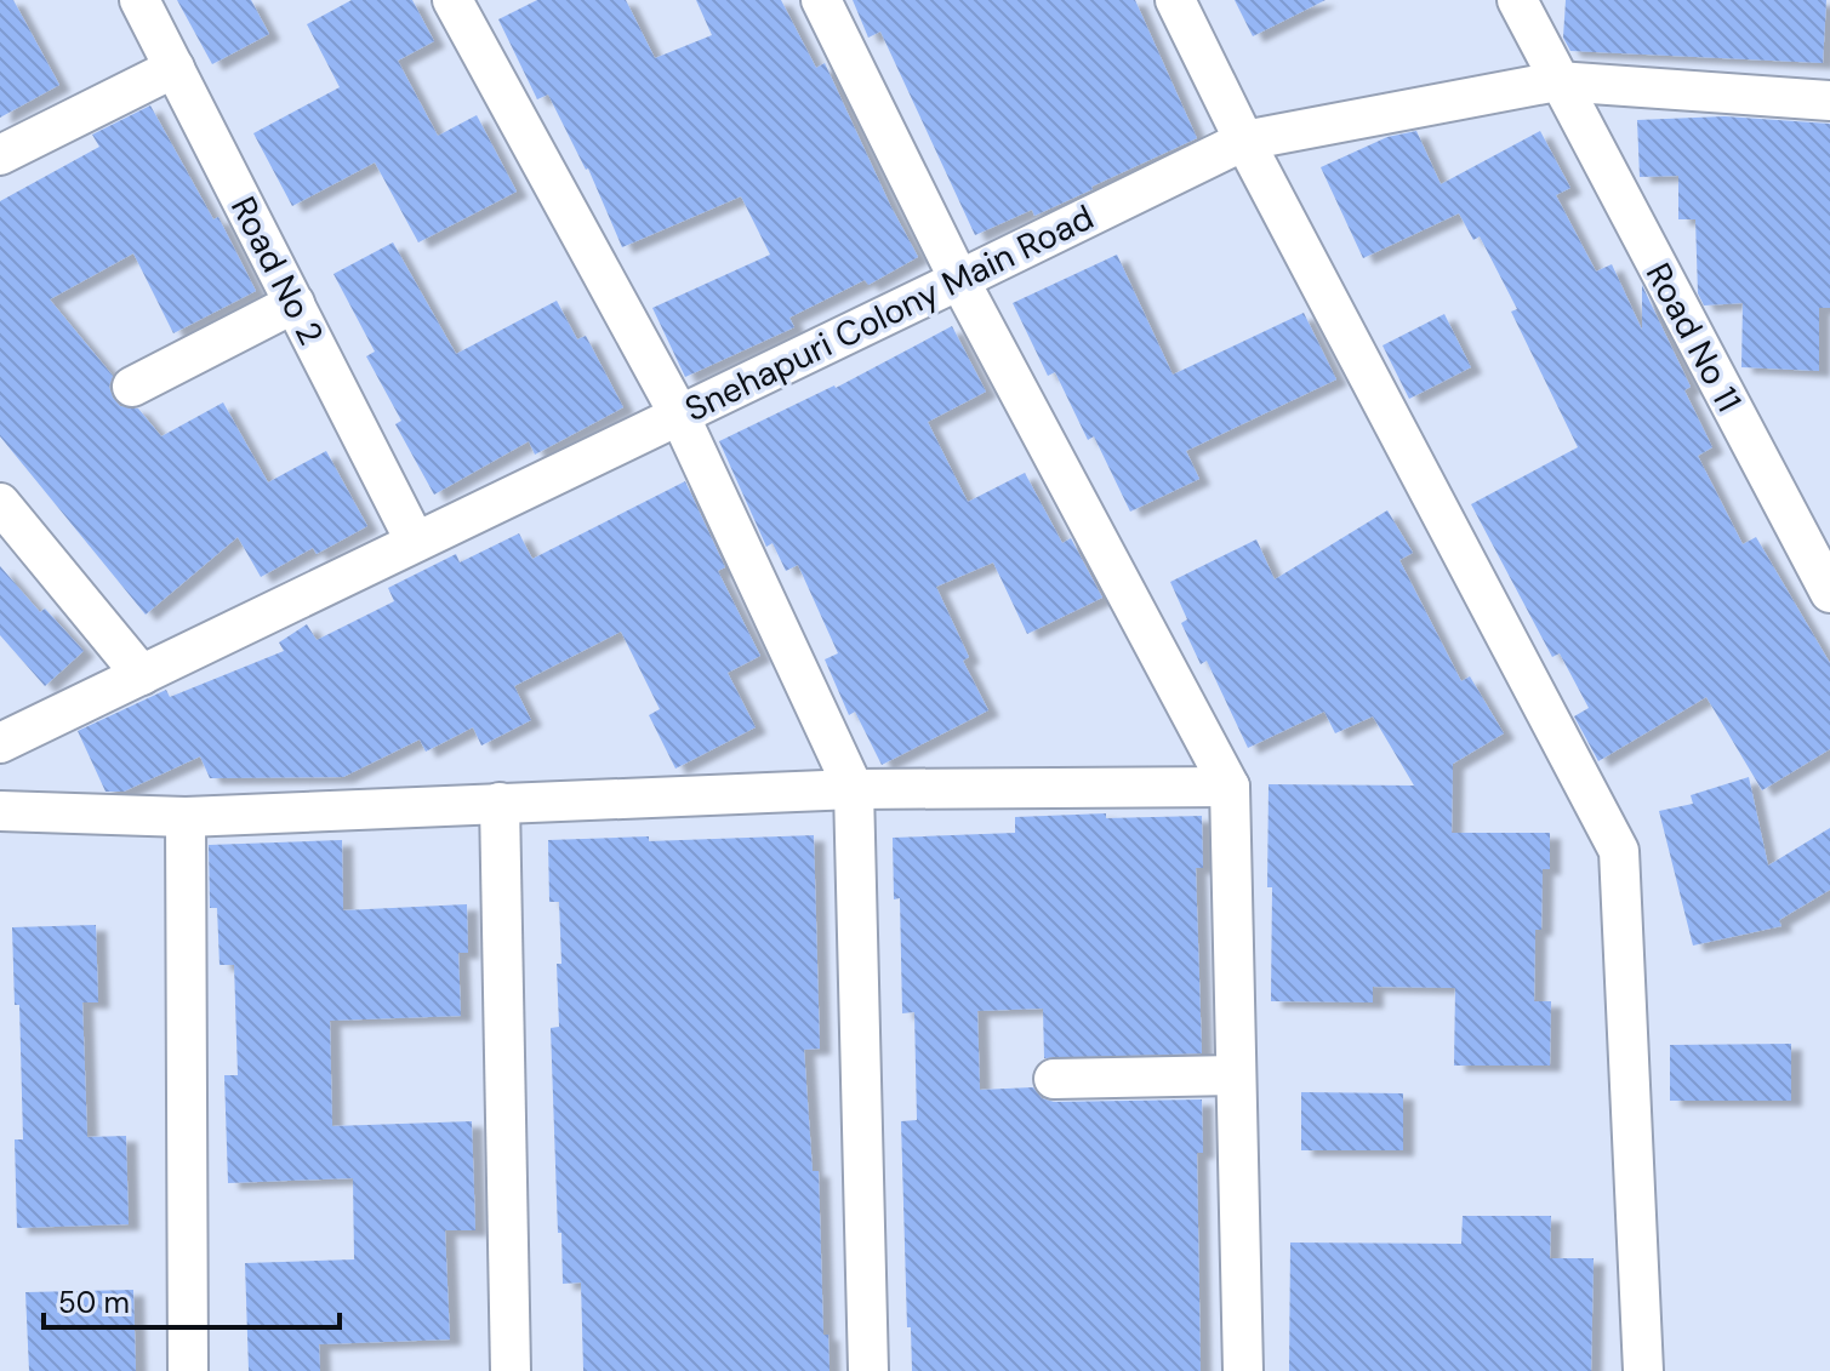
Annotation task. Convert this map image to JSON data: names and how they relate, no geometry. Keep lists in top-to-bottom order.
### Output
{
  "streets": {
    "street": ["Road No 2", "Snehapuri Colony Main Road", "Road No 11"]
  },
  "crossings": [
    ["Road No 2", "Snehapuri Colony Main Road"],
    ["Snehapuri Colony Main Road", "Road No 11"]
  ],
  "scale_bar": "50 m"
}
